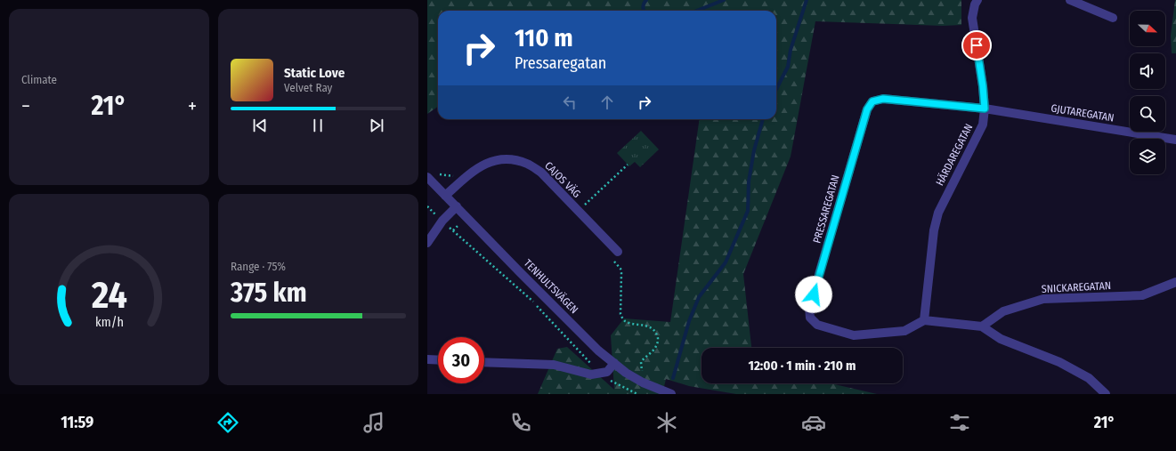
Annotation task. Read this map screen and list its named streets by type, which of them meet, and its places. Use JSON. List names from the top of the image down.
{
  "streets": {
    "street": [
      "GJUTAREGATAN",
      "HÄRDAREGATAN",
      "CAJOS VÄG",
      "PRESSAREGATAN",
      "TENHULTSVÄGEN",
      "SNICKAREGATAN"
    ]
  },
  "crossings": [
    ["GJUTAREGATAN", "HÄRDAREGATAN"],
    ["GJUTAREGATAN", "PRESSAREGATAN"],
    ["HÄRDAREGATAN", "PRESSAREGATAN"],
    ["CAJOS VÄG", "TENHULTSVÄGEN"]
  ],
  "north": "right",
  "page": {
    "tile": [
      "Climate",
      ["Range · 75%", "375 km"]
    ],
    "turn": ["110 m", "Pressaregatan"],
    "song": ["Static Love", "Velvet Ray"],
    "heat": ["−", "21°", "+"],
    "limit": "30",
    "trip": "12:00 · 1 min · 210 m",
    "tabs": ["11:59", "21°"],
    "gauge": ["24", "km/h"]
  }
}
